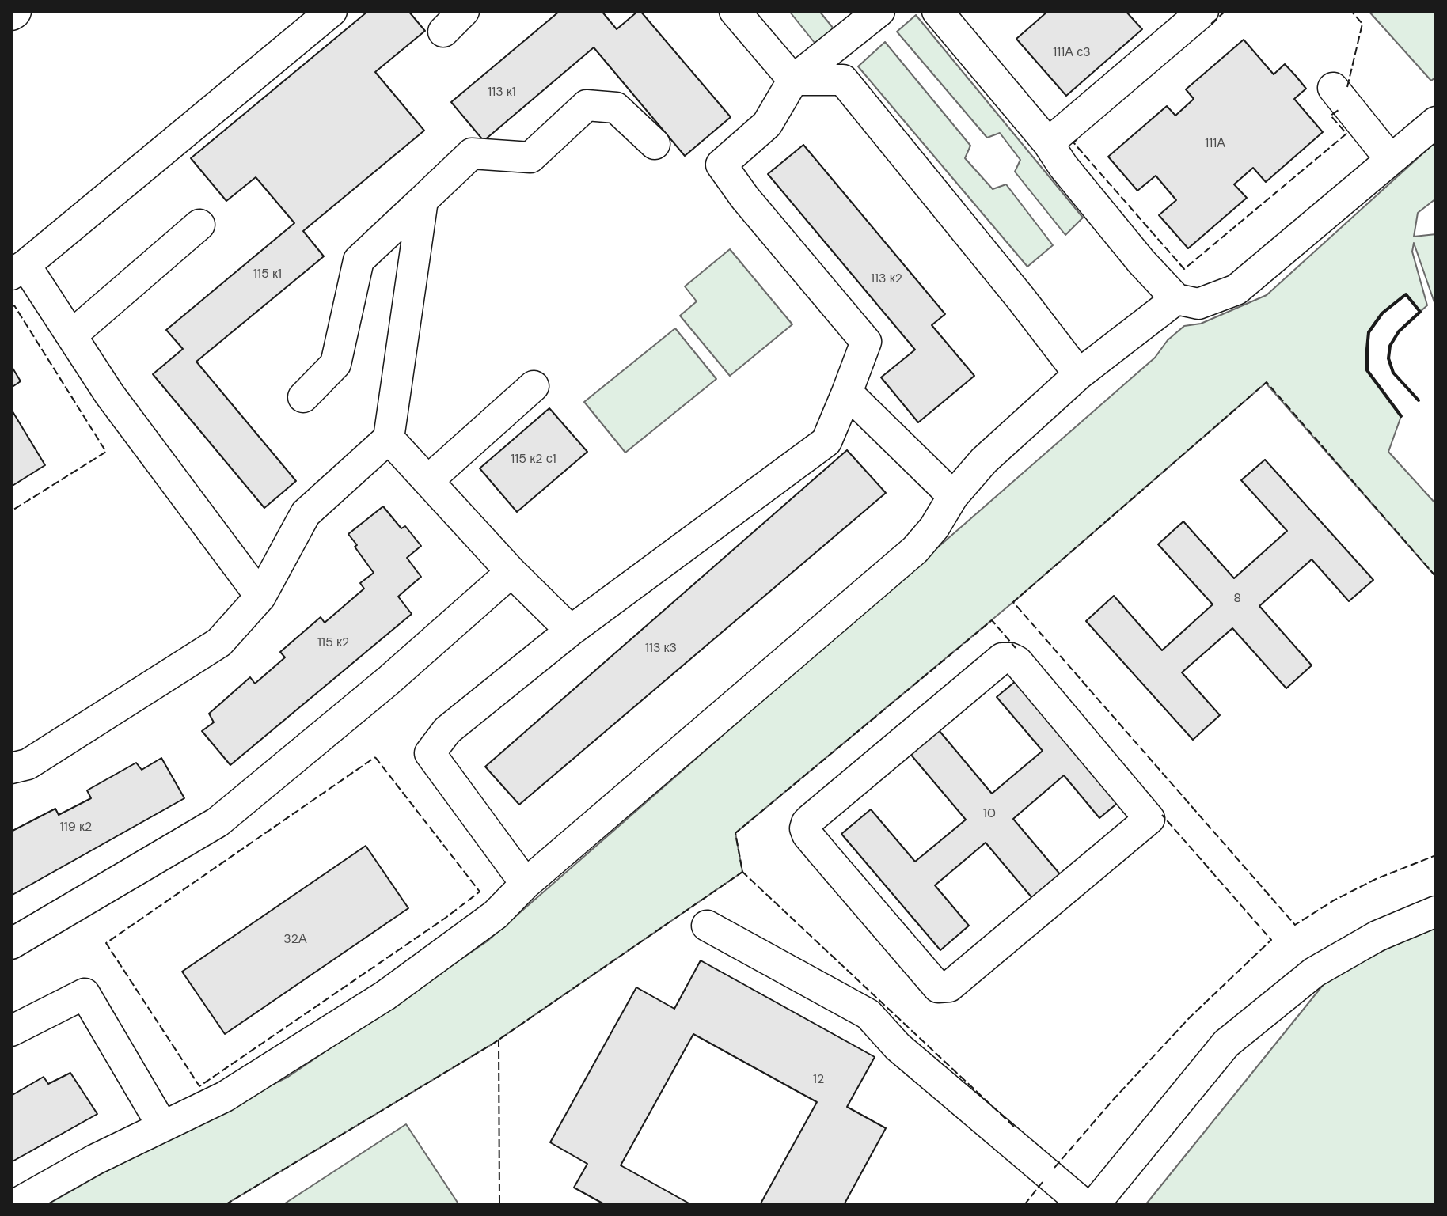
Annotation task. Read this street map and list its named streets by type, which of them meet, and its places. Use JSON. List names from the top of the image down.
{
  "house_numbers": [
    "111А с3",
    "113 к1",
    "111А",
    "115 к1",
    "113 к2",
    "115 к2 с1",
    "8",
    "115 к2",
    "113 к3",
    "10",
    "119 к2",
    "32А",
    "12"
  ]
}
